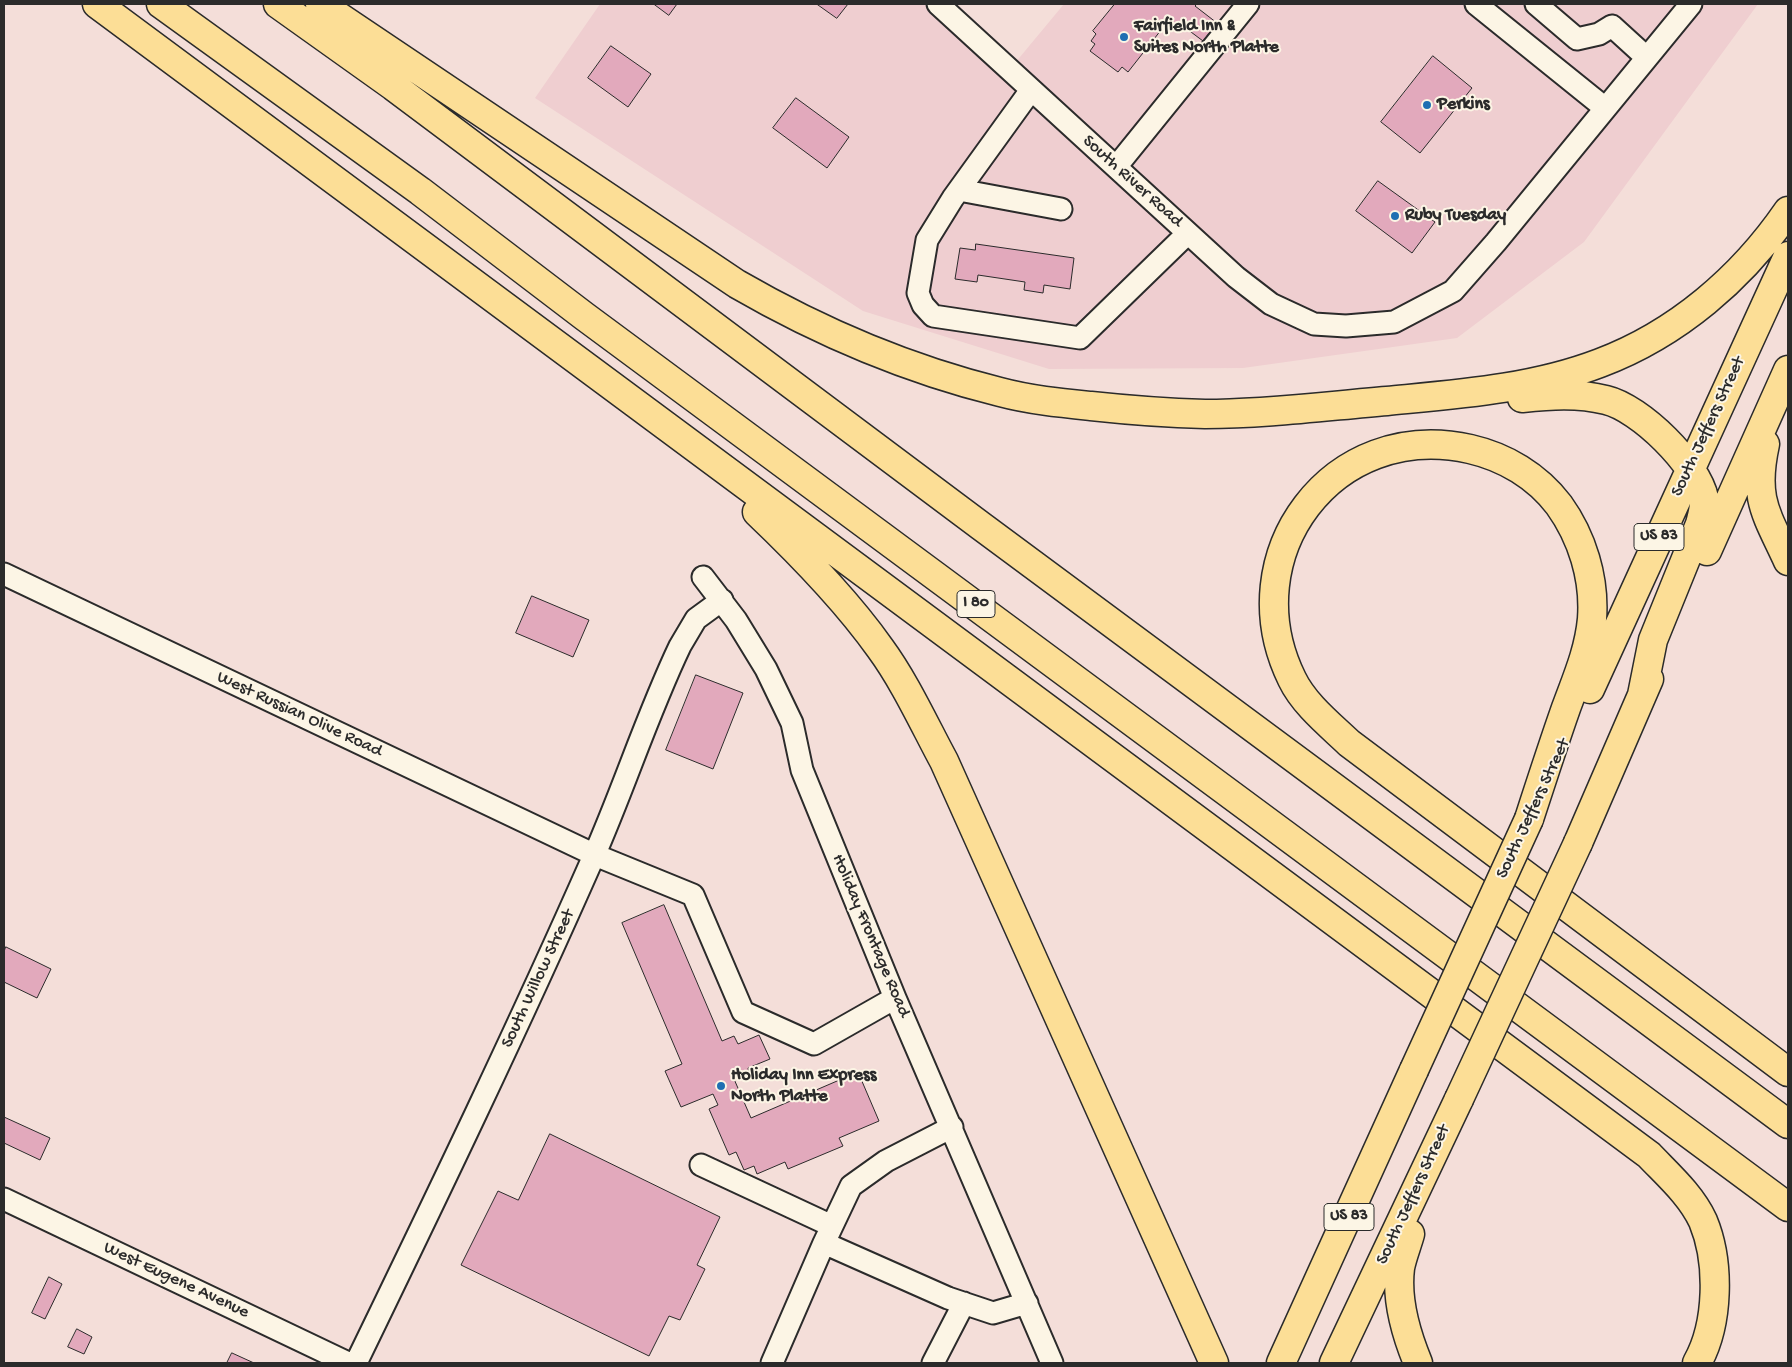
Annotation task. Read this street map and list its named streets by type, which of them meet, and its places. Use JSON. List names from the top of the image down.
{
  "streets": {
    "highway": ["South Jeffers Street", "US 83", "I 80"],
    "street": [
      "South River Road",
      "West Russian Olive Road",
      "Holiday Frontage Road",
      "South Willow Street",
      "West Eugene Avenue"
    ]
  },
  "crossings": [
    ["West Russian Olive Road", "Holiday Frontage Road"],
    ["West Russian Olive Road", "South Willow Street"],
    ["Holiday Frontage Road", "South Willow Street"]
  ],
  "places": [
    "Fairfield Inn & Suites North Platte",
    "Perkins",
    "Ruby Tuesday",
    "Holiday Inn Express North Platte"
  ]
}
